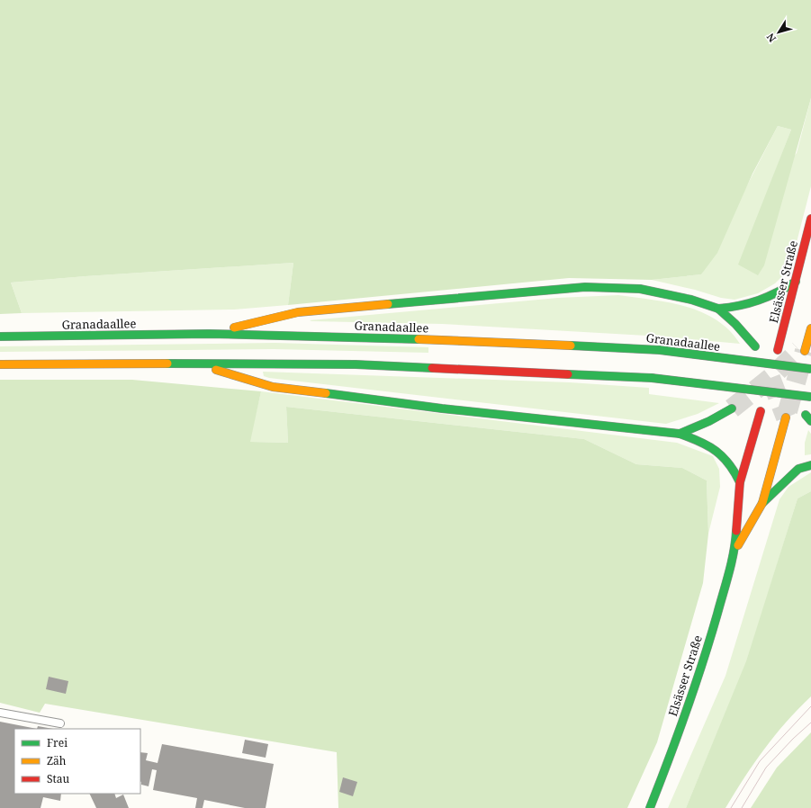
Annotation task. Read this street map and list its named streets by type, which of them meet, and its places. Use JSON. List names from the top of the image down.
{
  "streets": {
    "main road": ["Elsässer Straße", "Granadaallee"]
  },
  "legend": ["Frei", "Zäh", "Stau"],
  "north": "bottom left"
}
